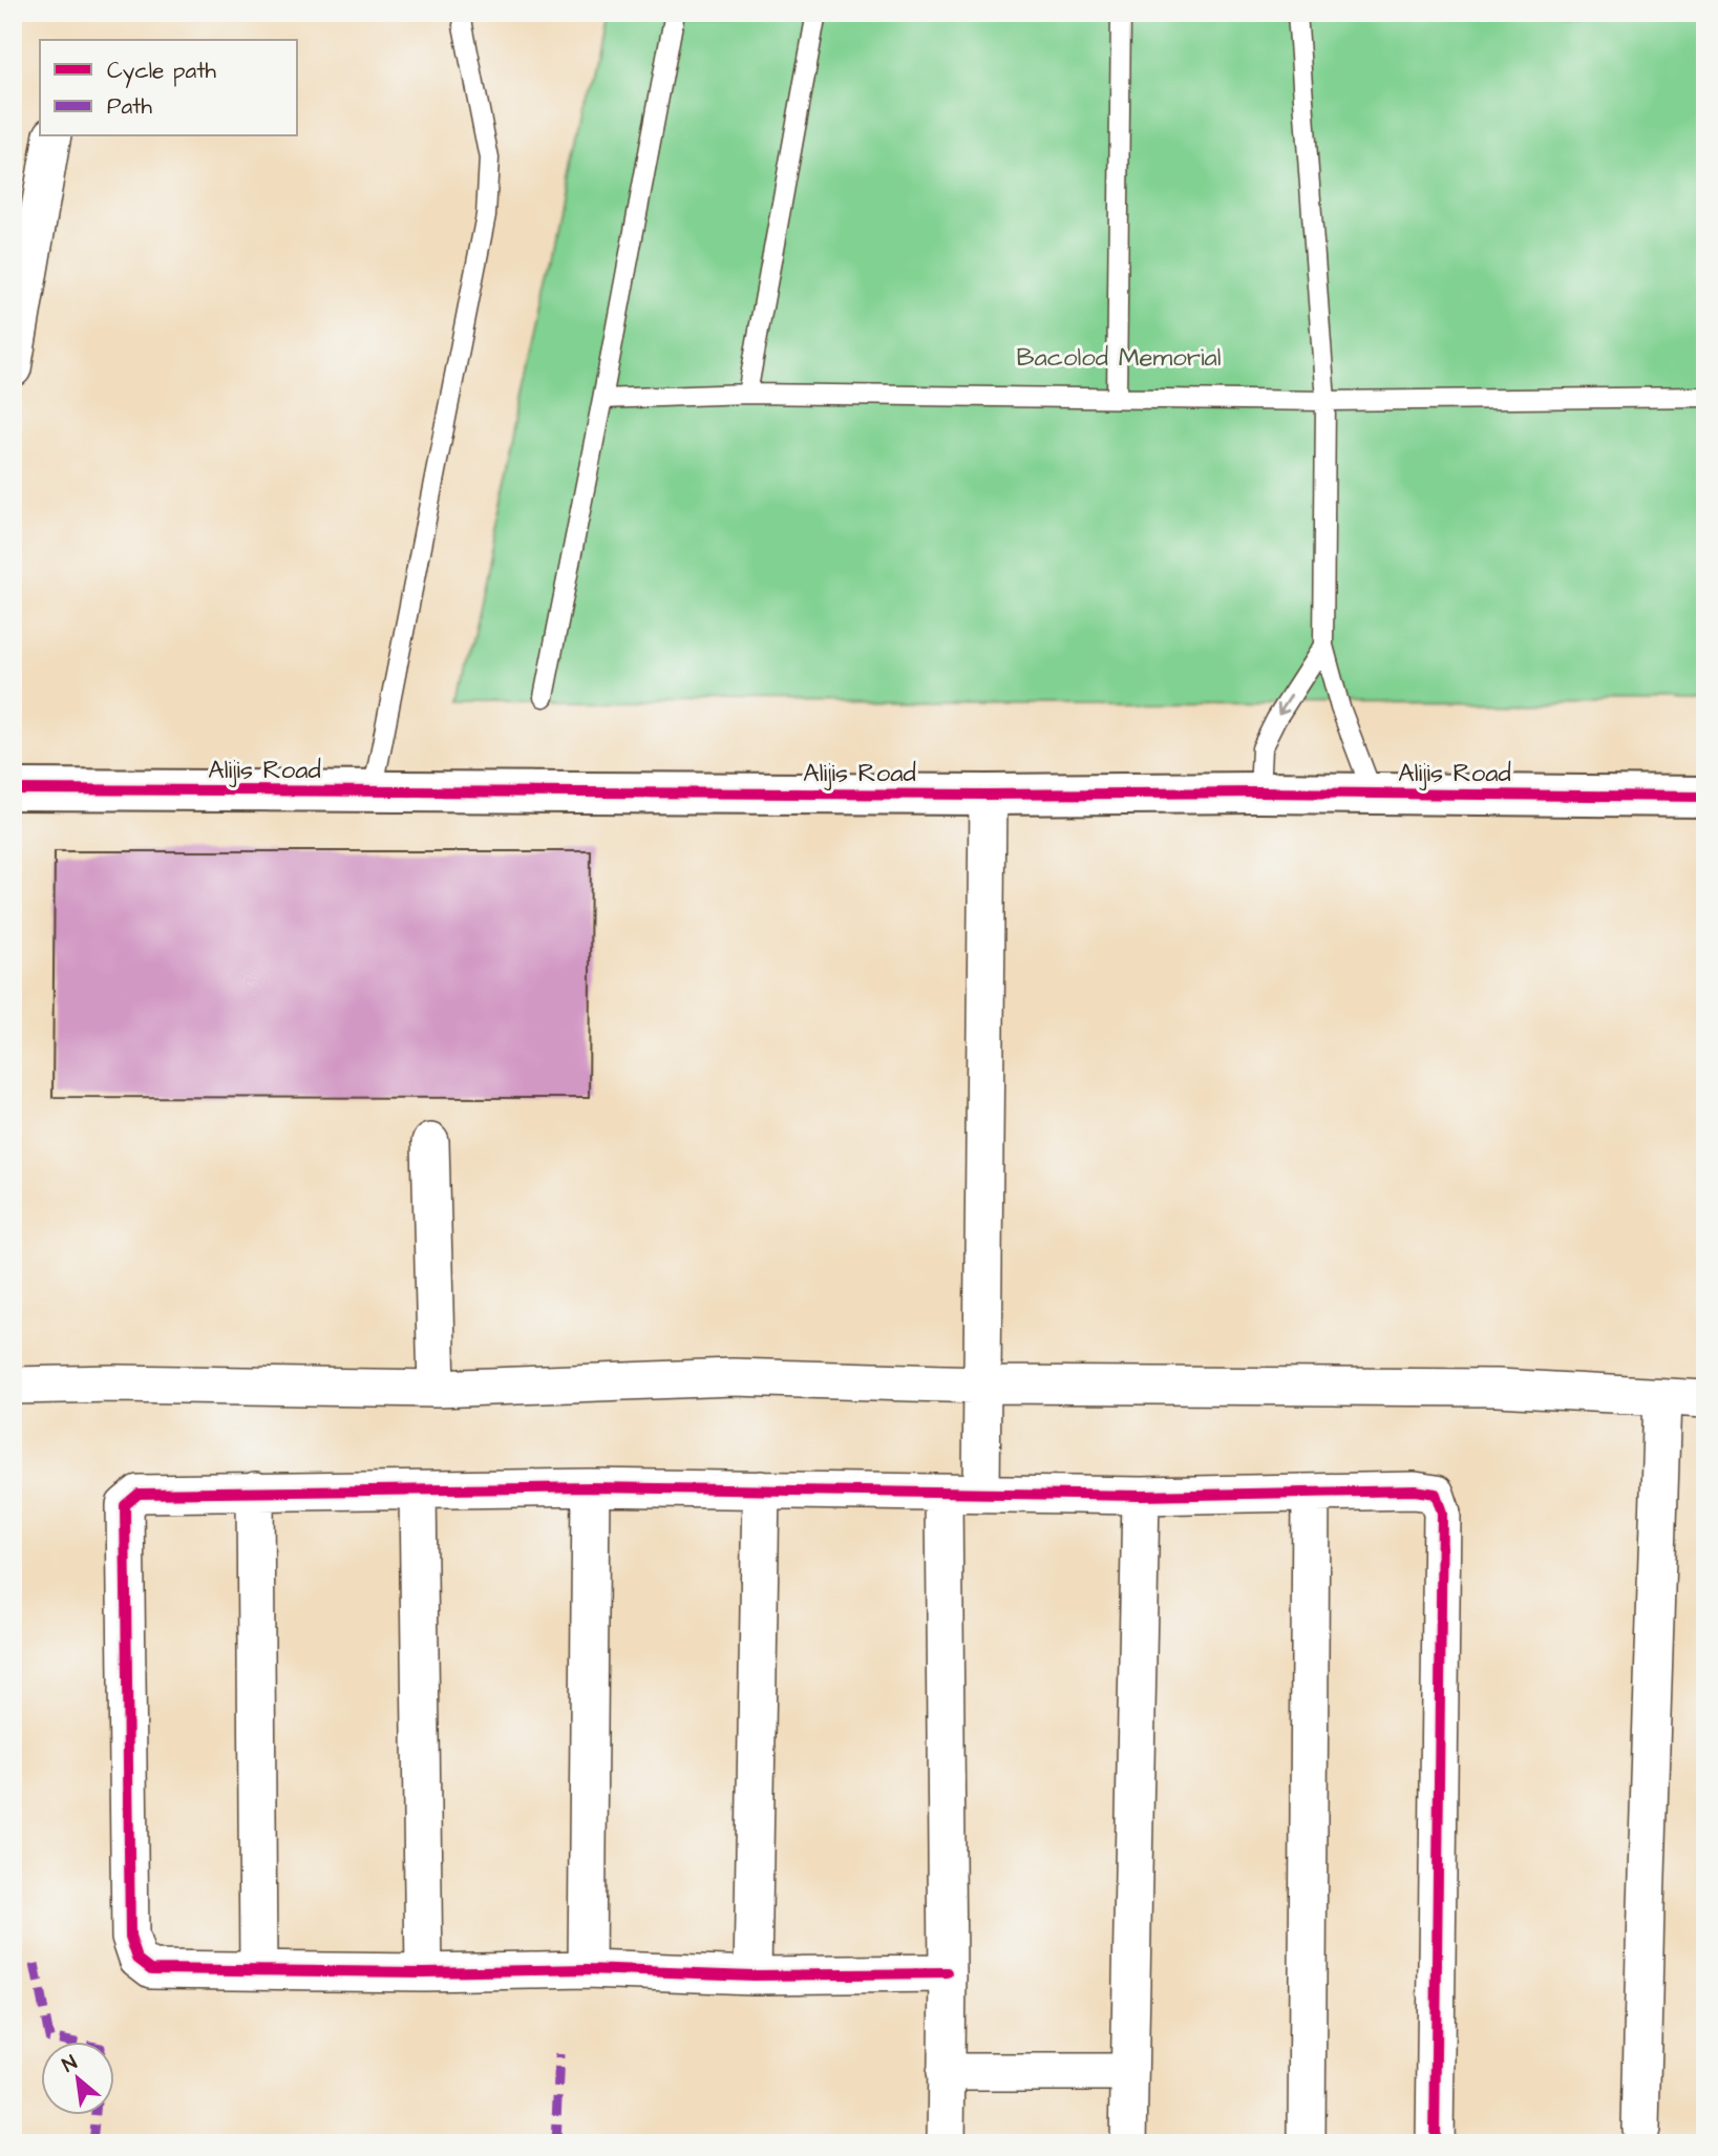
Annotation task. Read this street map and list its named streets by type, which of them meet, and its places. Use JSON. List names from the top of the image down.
{
  "streets": {
    "main road": ["Alijis Road"]
  },
  "parks": ["Bacolod Memorial"],
  "legend": ["Cycle path", "Path"],
  "north": "top left"
}
